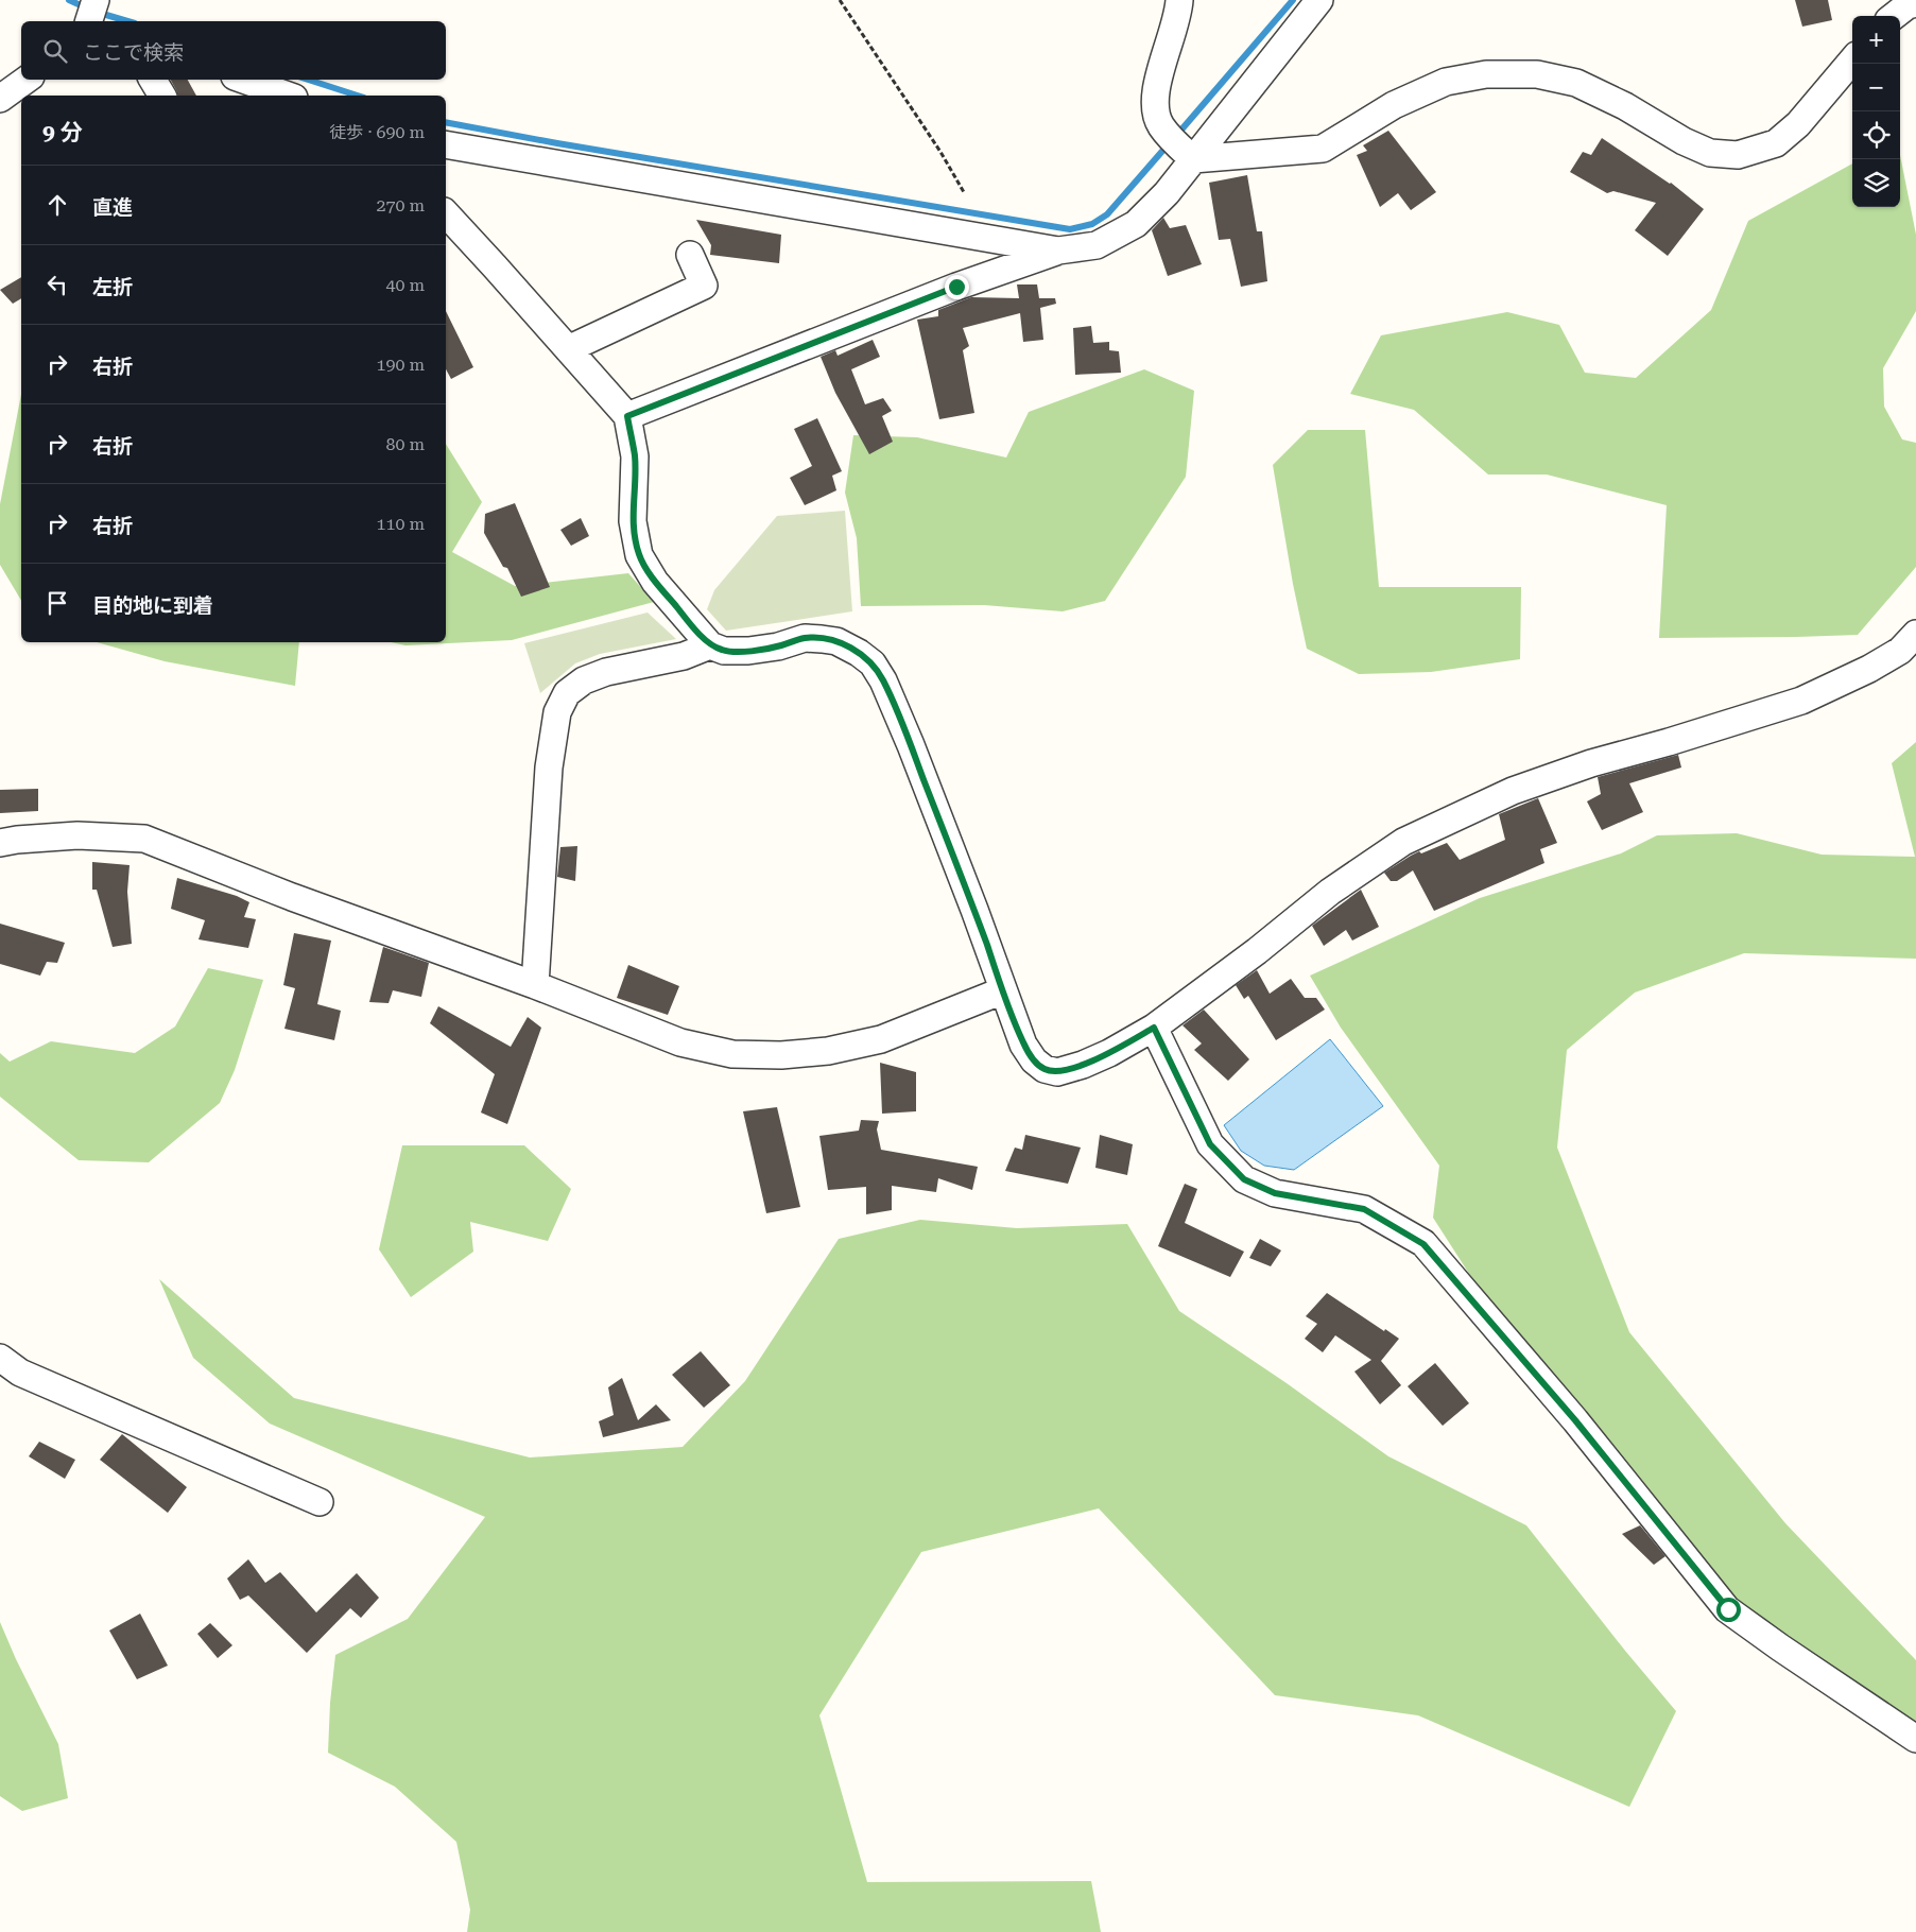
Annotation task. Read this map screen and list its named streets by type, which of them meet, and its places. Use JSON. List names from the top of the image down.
{
  "page": {
    "map_buttons": ["+", "−"],
    "search": "ここで検索",
    "heading": ["9 分", "徒歩 · 690 m"],
    "list": [
      ["直進", "270 m"],
      ["左折", "40 m"],
      ["右折", "190 m"],
      ["右折", "80 m"],
      ["右折", "110 m"],
      "目的地に到着"
    ]
  }
}
